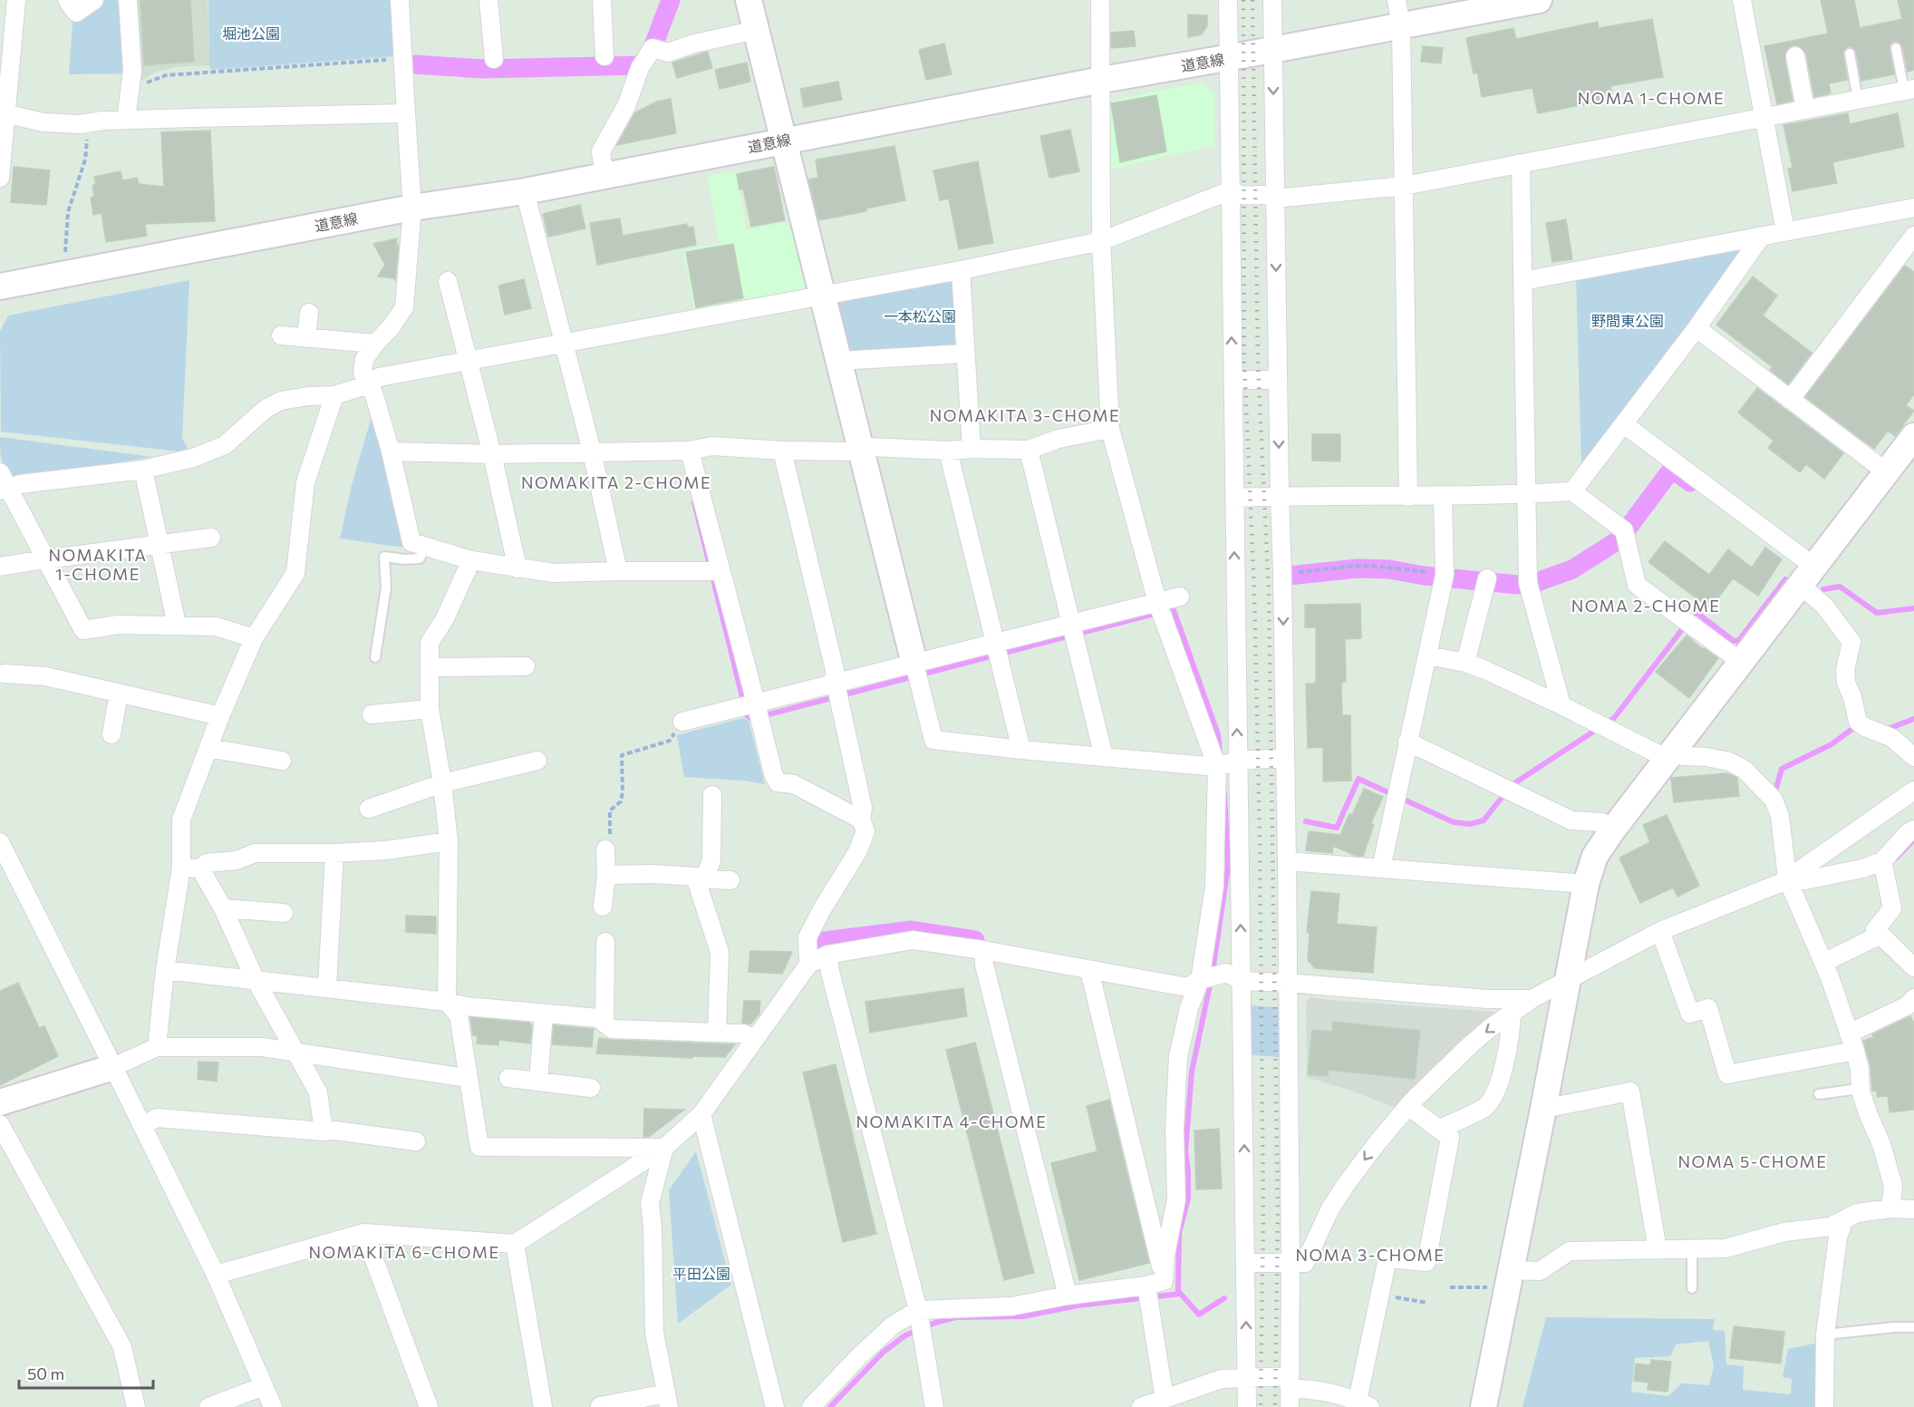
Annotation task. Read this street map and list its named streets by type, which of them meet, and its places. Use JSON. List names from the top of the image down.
{
  "streets": {
    "street": ["道意線"]
  },
  "districts": [
    "NOMA 1-CHOME",
    "NOMAKITA 3-CHOME",
    "NOMAKITA 2-CHOME",
    "NOMAKITA 1-CHOME",
    "NOMA 2-CHOME",
    "NOMAKITA 4-CHOME",
    "NOMA 5-CHOME",
    "NOMAKITA 6-CHOME",
    "NOMA 3-CHOME"
  ],
  "parks": [
    "堀池公園",
    "一本松公園",
    "野間東公園",
    "平田公園"
  ],
  "scale_bar": "50 m"
}
